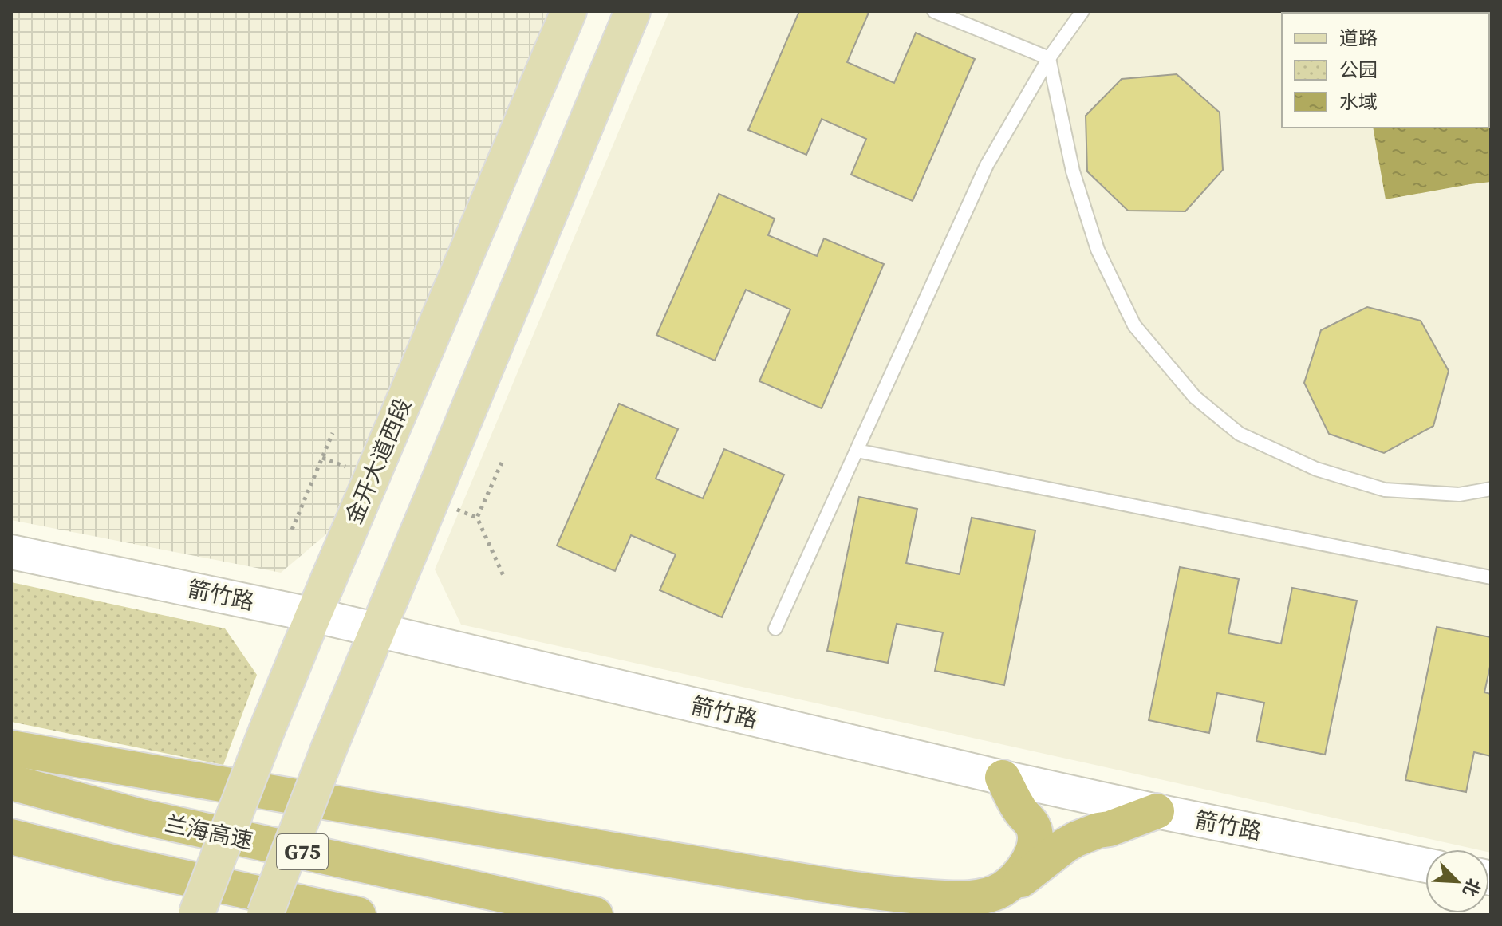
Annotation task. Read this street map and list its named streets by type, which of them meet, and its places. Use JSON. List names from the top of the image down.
{
  "streets": {
    "highway": ["兰海高速", "G75"],
    "main road": ["金开大道西段"],
    "street": ["箭竹路"]
  },
  "crossings": [
    ["金开大道西段", "箭竹路"]
  ],
  "legend": ["道路", "公园", "水域"],
  "north": "bottom right"
}
